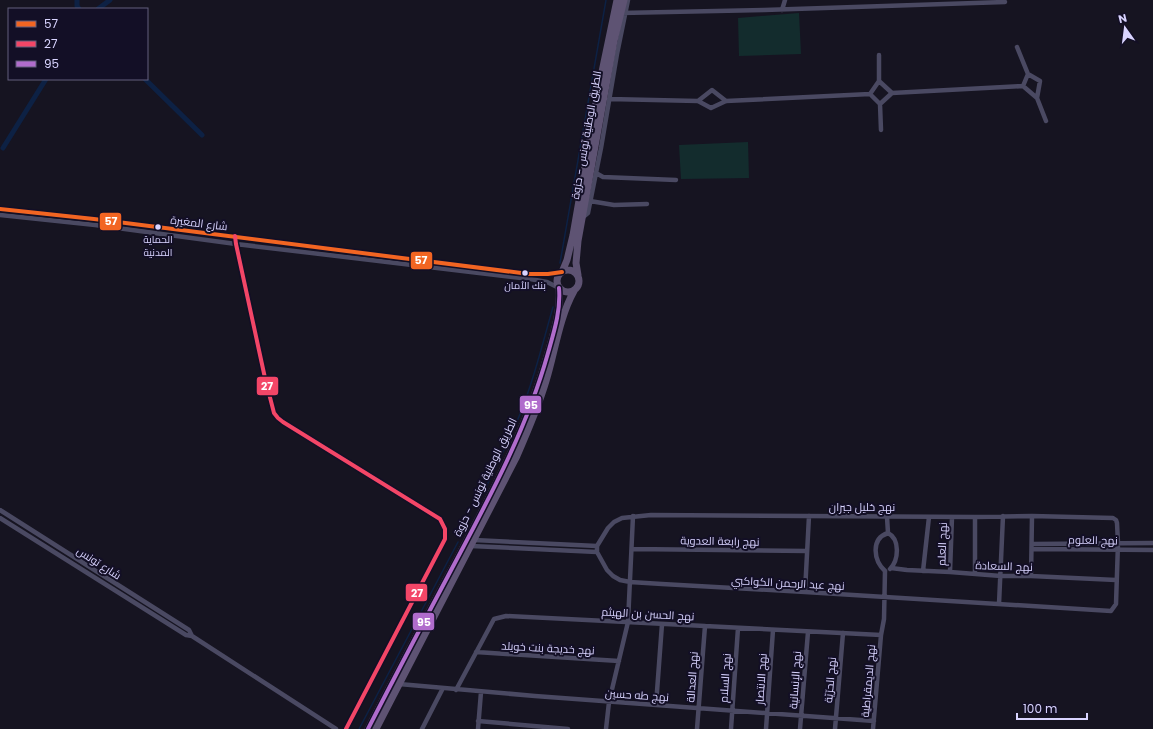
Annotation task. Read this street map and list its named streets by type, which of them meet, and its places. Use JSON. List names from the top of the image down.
{
  "streets": {
    "main road": ["الطريق الوطنية تونس - حزوة"],
    "street": [
      "شارع المغيرة",
      "نهج خليل جبران",
      "نهج العلوم",
      "نهج رابعة العدوية",
      "نهج العلم",
      "شارع تونس",
      "نهج السعادة",
      "نهج عبد الرحمن الكواكبي",
      "نهج الحسن بن الهيثم",
      "نهج خديجة بنت خويلد",
      "نهج العدالة",
      "نهج السلام",
      "نهج الانتصار",
      "نهج الإنسانية",
      "نهج الحرّيّة",
      "نهج الديمقراطية",
      "نهج طه حسين"
    ]
  },
  "crossings": [
    ["الطريق الوطنية تونس - حزوة", "شارع المغيرة"],
    ["الطريق الوطنية تونس - حزوة", "نهج طه حسين"],
    ["نهج خليل جبران", "نهج العلوم"],
    ["نهج خليل جبران", "نهج العلم"],
    ["نهج خليل جبران", "نهج عبد الرحمن الكواكبي"],
    ["نهج العلم", "نهج السعادة"],
    ["نهج السعادة", "نهج عبد الرحمن الكواكبي"],
    ["نهج السعادة", "نهج الديمقراطية"],
    ["نهج عبد الرحمن الكواكبي", "نهج الديمقراطية"],
    ["نهج الحسن بن الهيثم", "نهج خديجة بنت خويلد"],
    ["نهج الحسن بن الهيثم", "نهج العدالة"],
    ["نهج الحسن بن الهيثم", "نهج السلام"],
    ["نهج الحسن بن الهيثم", "نهج الانتصار"],
    ["نهج الحسن بن الهيثم", "نهج الإنسانية"],
    ["نهج الحسن بن الهيثم", "نهج الحرّيّة"],
    ["نهج الحسن بن الهيثم", "نهج الديمقراطية"],
    ["نهج الحسن بن الهيثم", "نهج طه حسين"],
    ["نهج العدالة", "نهج طه حسين"],
    ["نهج السلام", "نهج طه حسين"],
    ["نهج الانتصار", "نهج طه حسين"],
    ["نهج الإنسانية", "نهج طه حسين"],
    ["نهج الحرّيّة", "نهج طه حسين"],
    ["نهج الديمقراطية", "نهج طه حسين"]
  ],
  "places": ["الحماية المدنية", "بنك الأمان"],
  "lines": ["transit line 57", "transit line 27", "transit line 95"],
  "legend": ["57", "27", "95"],
  "scale_bar": "100 m",
  "north": "top"
}
